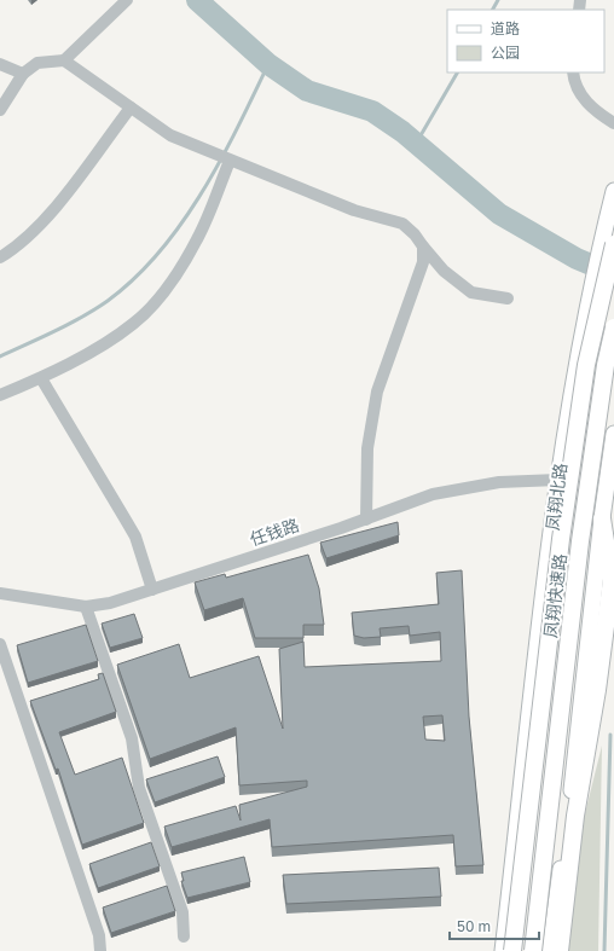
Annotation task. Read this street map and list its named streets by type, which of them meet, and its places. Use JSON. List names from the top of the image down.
{
  "streets": {
    "highway": ["凤翔快速路"],
    "main road": ["凤翔北路"],
    "street": ["任钱路"]
  },
  "crossings": [
    ["凤翔北路", "任钱路"],
    ["凤翔北路", "凤翔快速路"]
  ],
  "legend": ["道路", "公园"],
  "scale_bar": "50 m"
}
